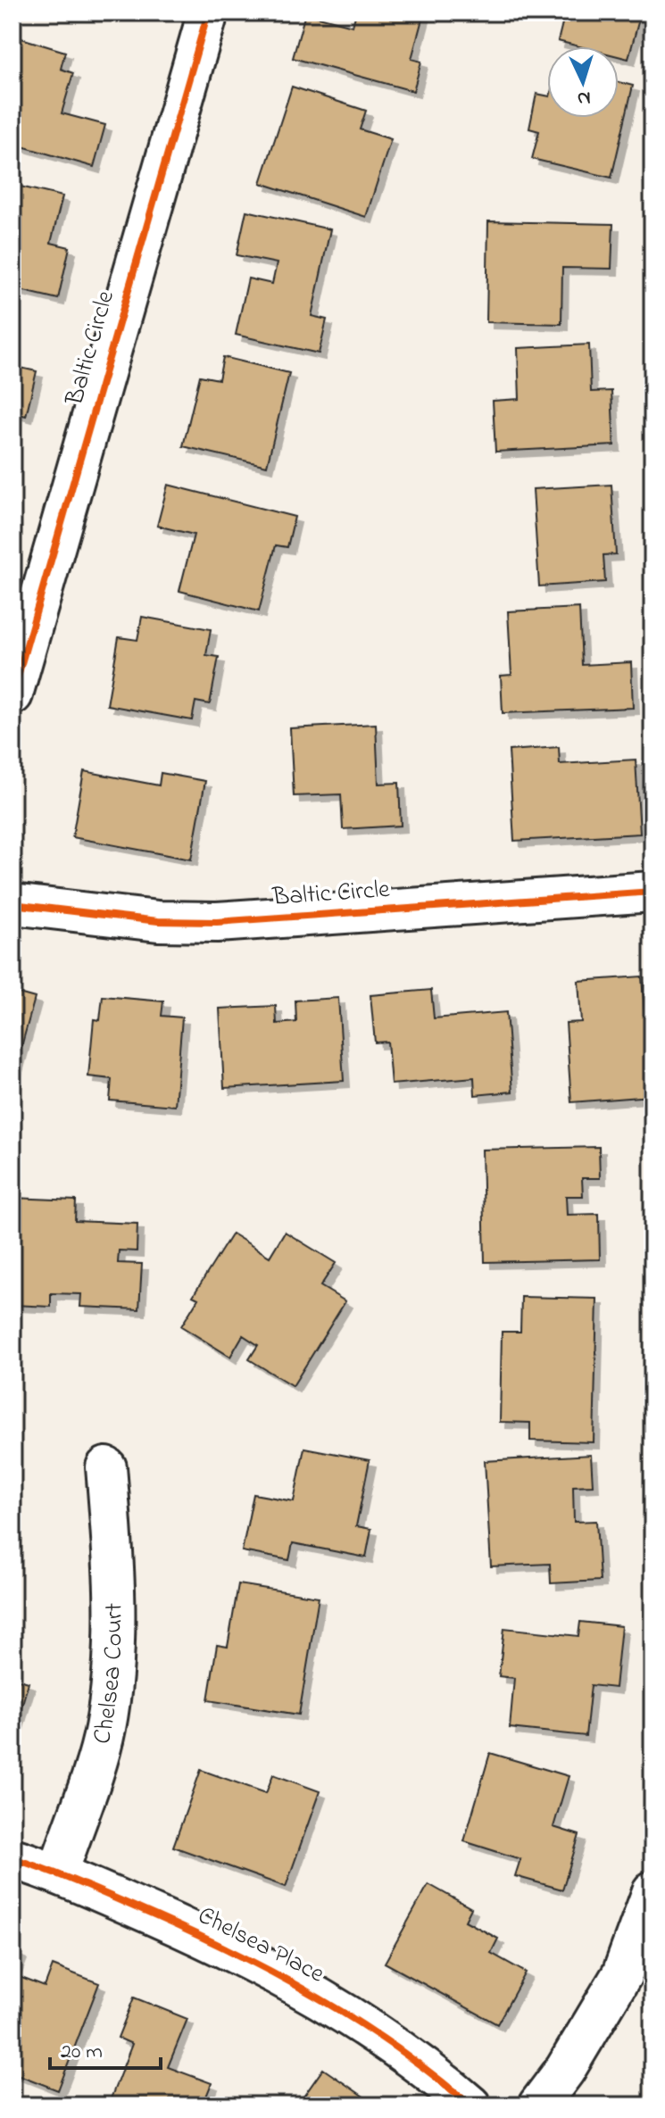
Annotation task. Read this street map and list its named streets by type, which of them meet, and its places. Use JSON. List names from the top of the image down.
{
  "streets": {
    "street": ["Baltic Circle", "Chelsea Court", "Chelsea Place"]
  },
  "crossings": [
    ["Chelsea Court", "Chelsea Place"]
  ],
  "scale_bar": "20 m",
  "north": "bottom"
}
